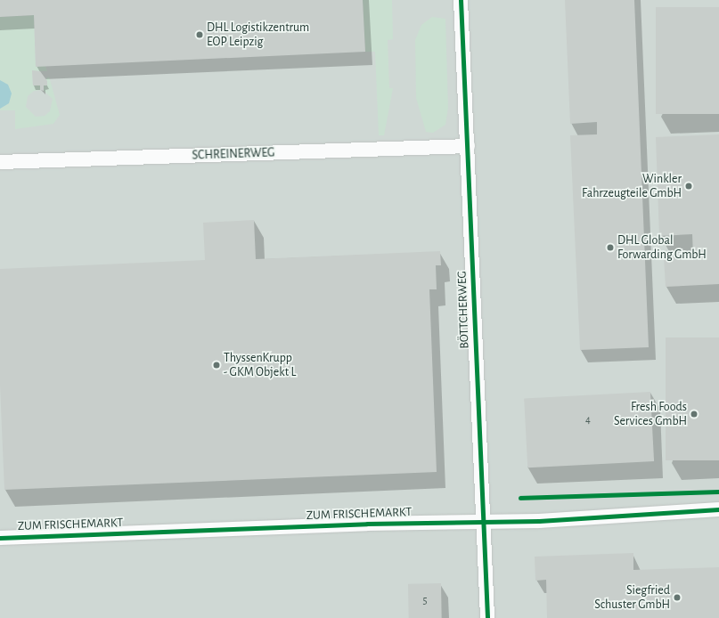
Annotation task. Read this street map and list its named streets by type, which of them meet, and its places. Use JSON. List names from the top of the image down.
{
  "streets": {
    "street": ["SCHREINERWEG", "BÖTTCHERWEG", "ZUM FRISCHEMARKT"]
  },
  "crossings": [
    ["SCHREINERWEG", "BÖTTCHERWEG"],
    ["BÖTTCHERWEG", "ZUM FRISCHEMARKT"]
  ],
  "places": [
    "DHL Logistikzentrum EOP Leipzig",
    "Winkler Fahrzeugteile GmbH",
    "DHL Global Forwarding GmbH",
    "ThyssenKrupp - GKM Objekt L",
    "Fresh Foods Services GmbH",
    "Siegfried Schuster GmbH"
  ],
  "house_numbers": ["4", "5"]
}
